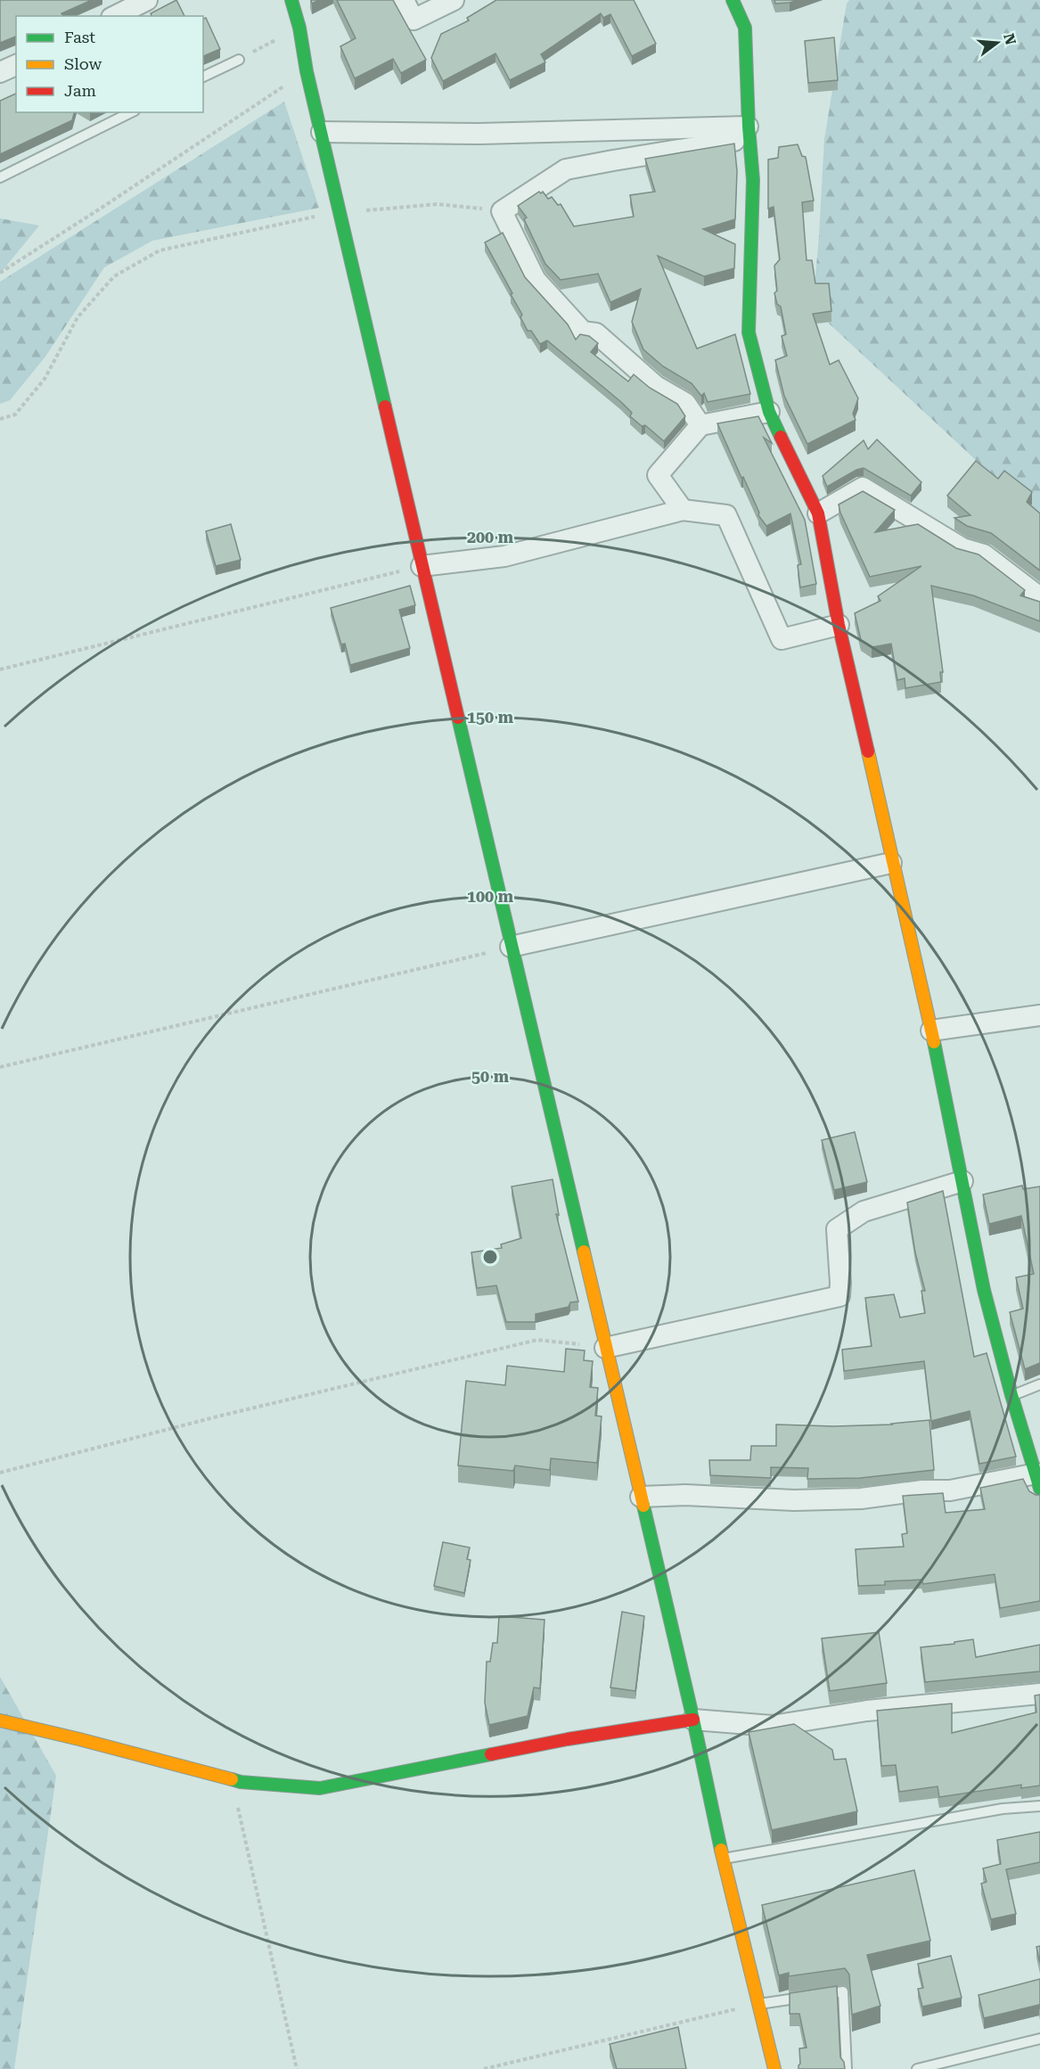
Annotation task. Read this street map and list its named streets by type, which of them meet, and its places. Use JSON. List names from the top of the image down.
{
  "legend": ["Fast", "Slow", "Jam"],
  "north": "right",
  "rings": [
    "200 m",
    "150 m",
    "100 m",
    "50 m"
  ]
}
